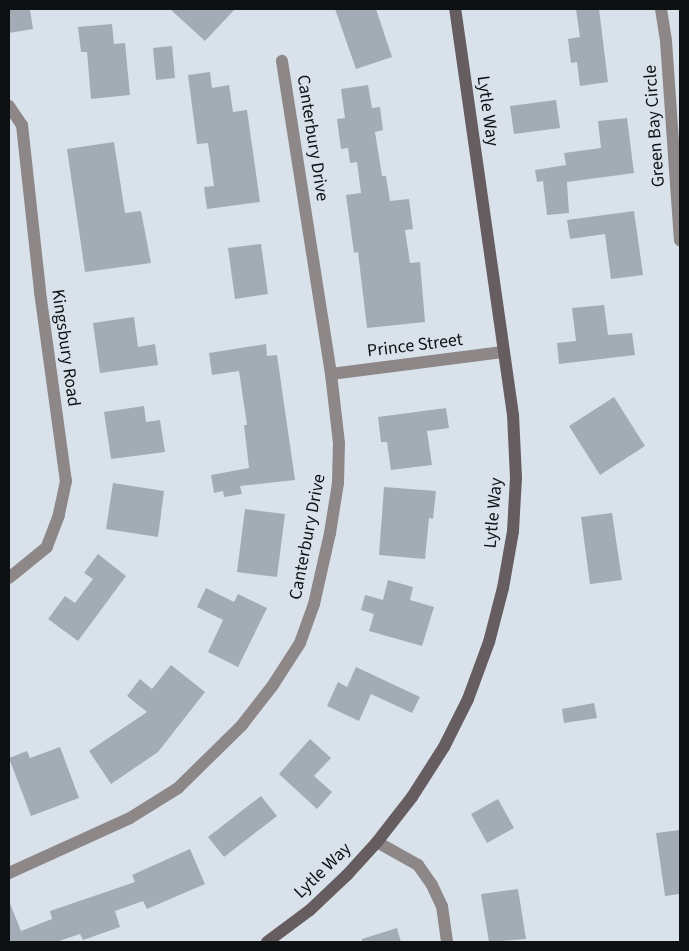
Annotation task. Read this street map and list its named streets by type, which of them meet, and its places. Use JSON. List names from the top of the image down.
{
  "streets": {
    "street": [
      "Lytle Way",
      "Green Bay Circle",
      "Canterbury Drive",
      "Prince Street",
      "Kingsbury Road"
    ]
  },
  "crossings": [
    ["Lytle Way", "Prince Street"],
    ["Canterbury Drive", "Prince Street"]
  ]
}
